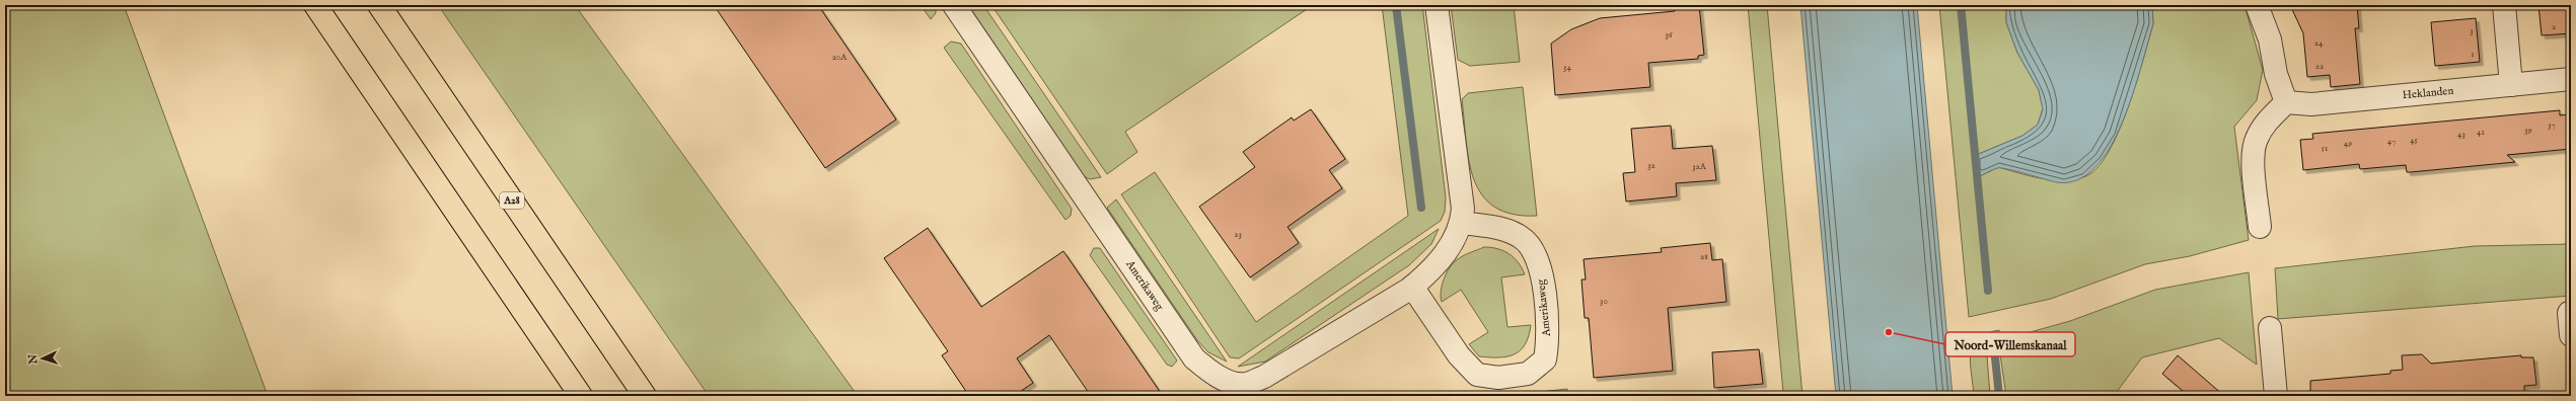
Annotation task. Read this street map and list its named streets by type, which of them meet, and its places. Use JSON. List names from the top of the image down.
{
  "streets": {
    "highway": ["A28"],
    "street": ["Heklanden", "Amerikaweg"]
  },
  "places": ["Noord-Willemskanaal"],
  "house_numbers": [
    "2",
    "3",
    "36",
    "24",
    "1",
    "20A",
    "22",
    "34",
    "37",
    "39",
    "41",
    "43",
    "45",
    "47",
    "49",
    "51",
    "32",
    "32A",
    "23",
    "28",
    "30"
  ],
  "north": "left"
}
